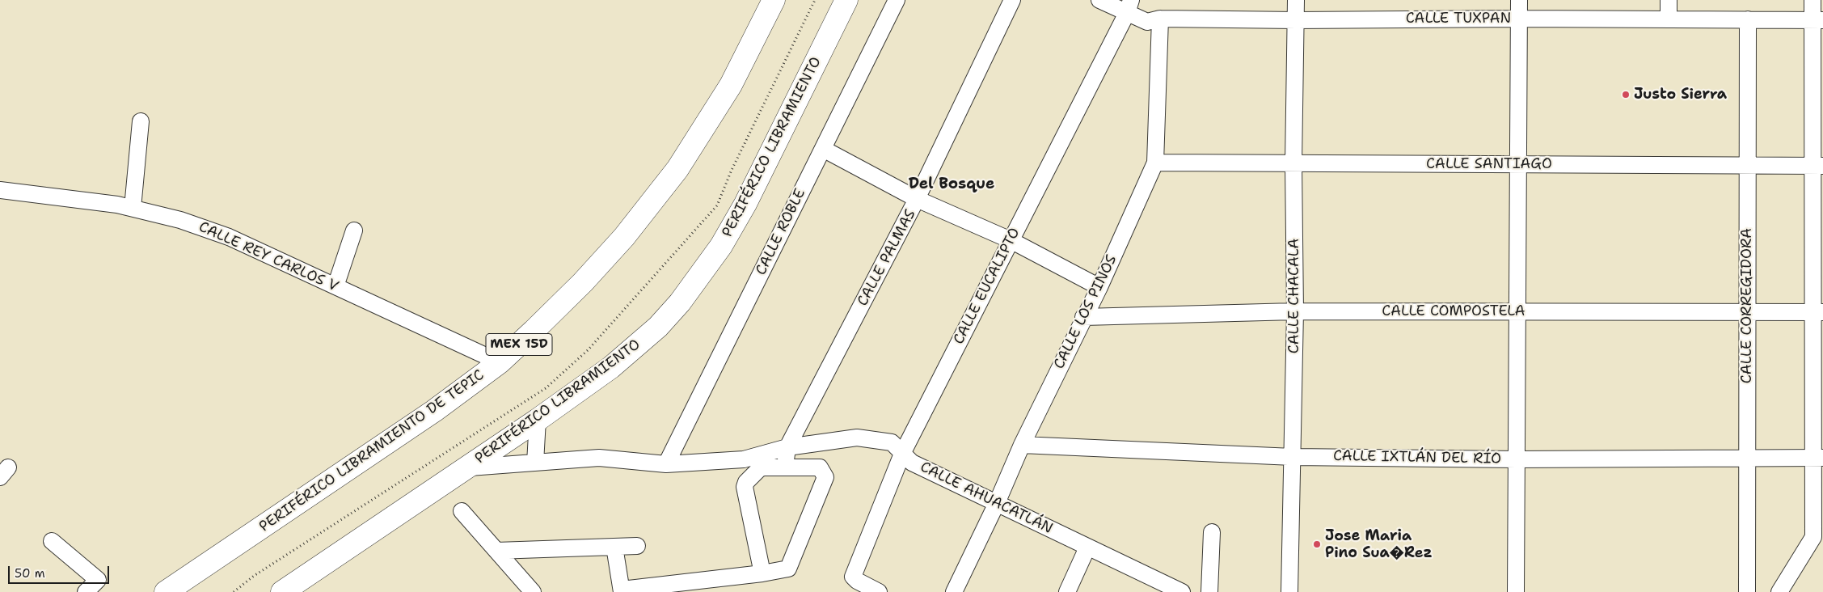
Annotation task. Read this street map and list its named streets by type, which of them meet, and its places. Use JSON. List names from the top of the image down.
{
  "streets": {
    "highway": ["PERIFÉRICO LIBRAMIENTO", "MEX 15D", "PERIFÉRICO LIBRAMIENTO DE TEPIC"],
    "street": [
      "CALLE TUXPAN",
      "CALLE SANTIAGO",
      "CALLE ROBLE",
      "CALLE REY CARLOS V",
      "CALLE PALMAS",
      "CALLE EUCALIPTO",
      "CALLE CHACALA",
      "CALLE CORREGIDORA",
      "CALLE COMPOSTELA",
      "CALLE LOS PINOS",
      "CALLE IXTLÁN DEL RÍO",
      "CALLE AHUACATLÁN"
    ]
  },
  "crossings": [
    ["CALLE TUXPAN", "CALLE EUCALIPTO"],
    ["CALLE TUXPAN", "CALLE CHACALA"],
    ["CALLE TUXPAN", "CALLE CORREGIDORA"],
    ["CALLE TUXPAN", "CALLE LOS PINOS"],
    ["PERIFÉRICO LIBRAMIENTO", "CALLE AHUACATLÁN"],
    ["CALLE SANTIAGO", "CALLE CHACALA"],
    ["CALLE SANTIAGO", "CALLE CORREGIDORA"],
    ["CALLE SANTIAGO", "CALLE LOS PINOS"],
    ["CALLE ROBLE", "CALLE AHUACATLÁN"],
    ["CALLE REY CARLOS V", "PERIFÉRICO LIBRAMIENTO DE TEPIC"],
    ["CALLE PALMAS", "CALLE AHUACATLÁN"],
    ["CALLE EUCALIPTO", "CALLE AHUACATLÁN"],
    ["CALLE CHACALA", "CALLE COMPOSTELA"],
    ["CALLE CHACALA", "CALLE IXTLÁN DEL RÍO"],
    ["CALLE CORREGIDORA", "CALLE COMPOSTELA"],
    ["CALLE CORREGIDORA", "CALLE IXTLÁN DEL RÍO"],
    ["CALLE COMPOSTELA", "CALLE LOS PINOS"],
    ["CALLE LOS PINOS", "CALLE IXTLÁN DEL RÍO"],
    ["CALLE LOS PINOS", "CALLE AHUACATLÁN"]
  ],
  "districts": ["Del Bosque"],
  "places": ["Justo Sierra", "Jose Maria Pino Sua�Rez"],
  "scale_bar": "50 m"
}
